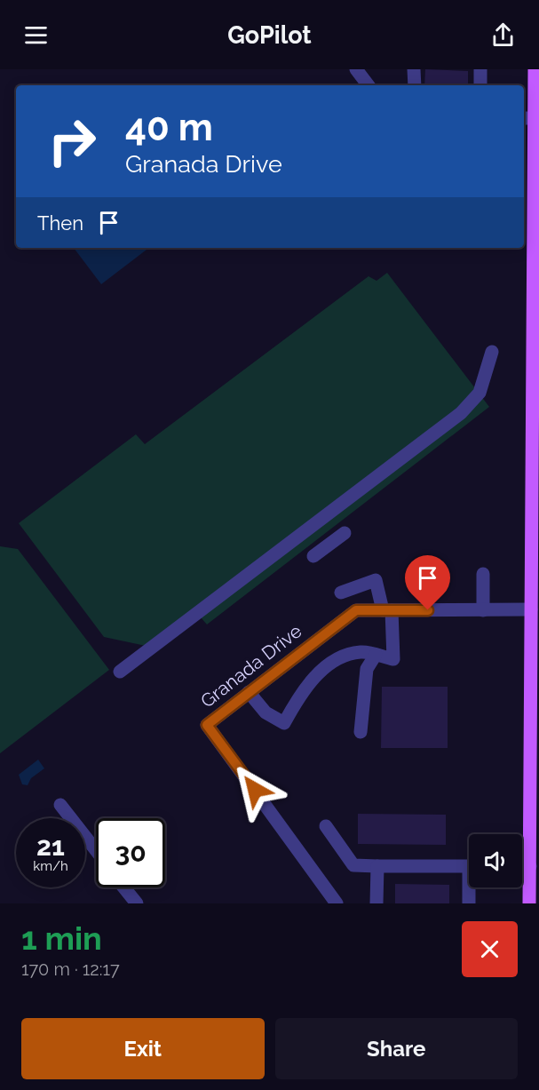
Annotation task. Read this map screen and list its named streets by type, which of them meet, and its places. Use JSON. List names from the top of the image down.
{
  "streets": {
    "street": ["Granada Drive"]
  },
  "page": {
    "header": "GoPilot",
    "turn": ["40 m", "Granada Drive"],
    "then": "Then",
    "speed": "21 km/h",
    "limit": "30",
    "heading": ["1 min", "170 m · 12:17"],
    "buttons": ["Exit", "Share"]
  }
}
